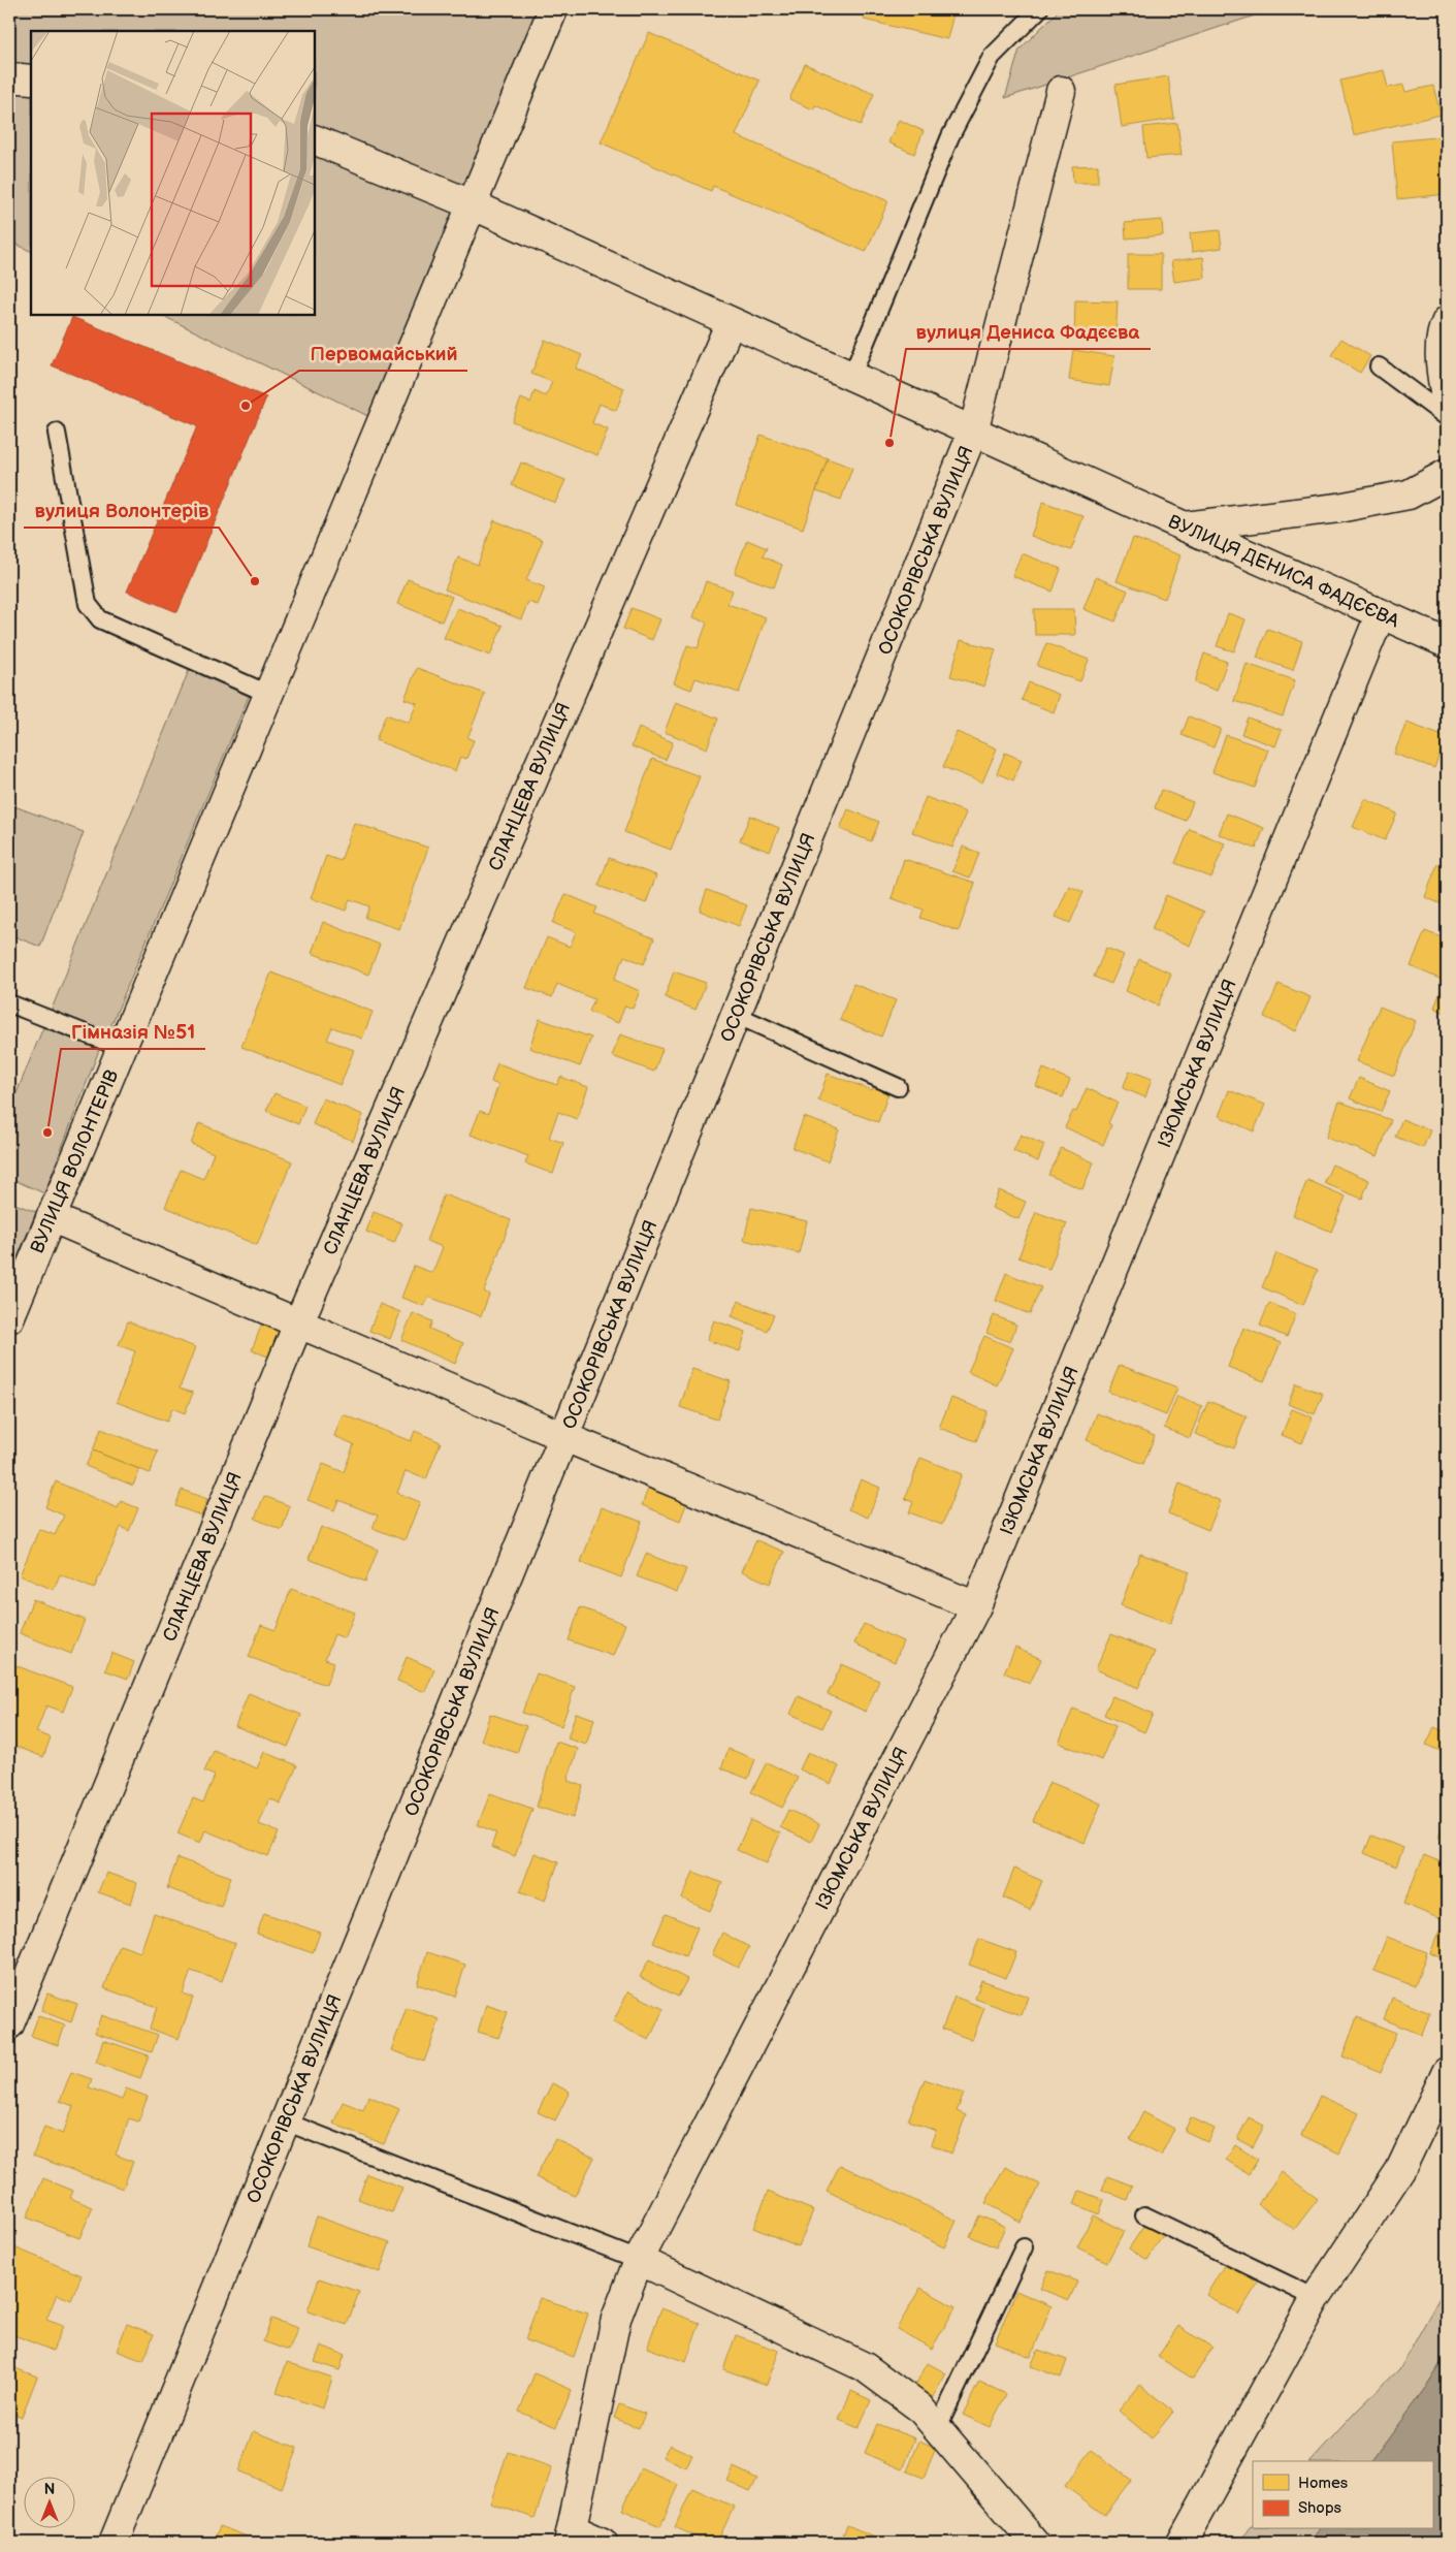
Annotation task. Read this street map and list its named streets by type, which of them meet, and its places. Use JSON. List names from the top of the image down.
{
  "streets": {
    "street": [
      "ОСОКОРІВСЬКА ВУЛИЦЯ",
      "ВУЛИЦЯ ДЕНИСА ФАДЄЄВА",
      "СЛАНЦЕВА ВУЛИЦЯ",
      "ІЗЮМСЬКА ВУЛИЦЯ",
      "ВУЛИЦЯ ВОЛОНТЕРІВ"
    ]
  },
  "crossings": [
    ["ОСОКОРІВСЬКА ВУЛИЦЯ", "ВУЛИЦЯ ДЕНИСА ФАДЄЄВА"],
    ["ВУЛИЦЯ ДЕНИСА ФАДЄЄВА", "СЛАНЦЕВА ВУЛИЦЯ"],
    ["ВУЛИЦЯ ДЕНИСА ФАДЄЄВА", "ІЗЮМСЬКА ВУЛИЦЯ"],
    ["ВУЛИЦЯ ДЕНИСА ФАДЄЄВА", "ВУЛИЦЯ ВОЛОНТЕРІВ"]
  ],
  "places": [
    "Первомайський",
    "вулиця Дениса Фадєєва",
    "вулиця Волонтерів",
    "Гімназія №51"
  ],
  "legend": ["Homes", "Shops"],
  "north": "top"
}
